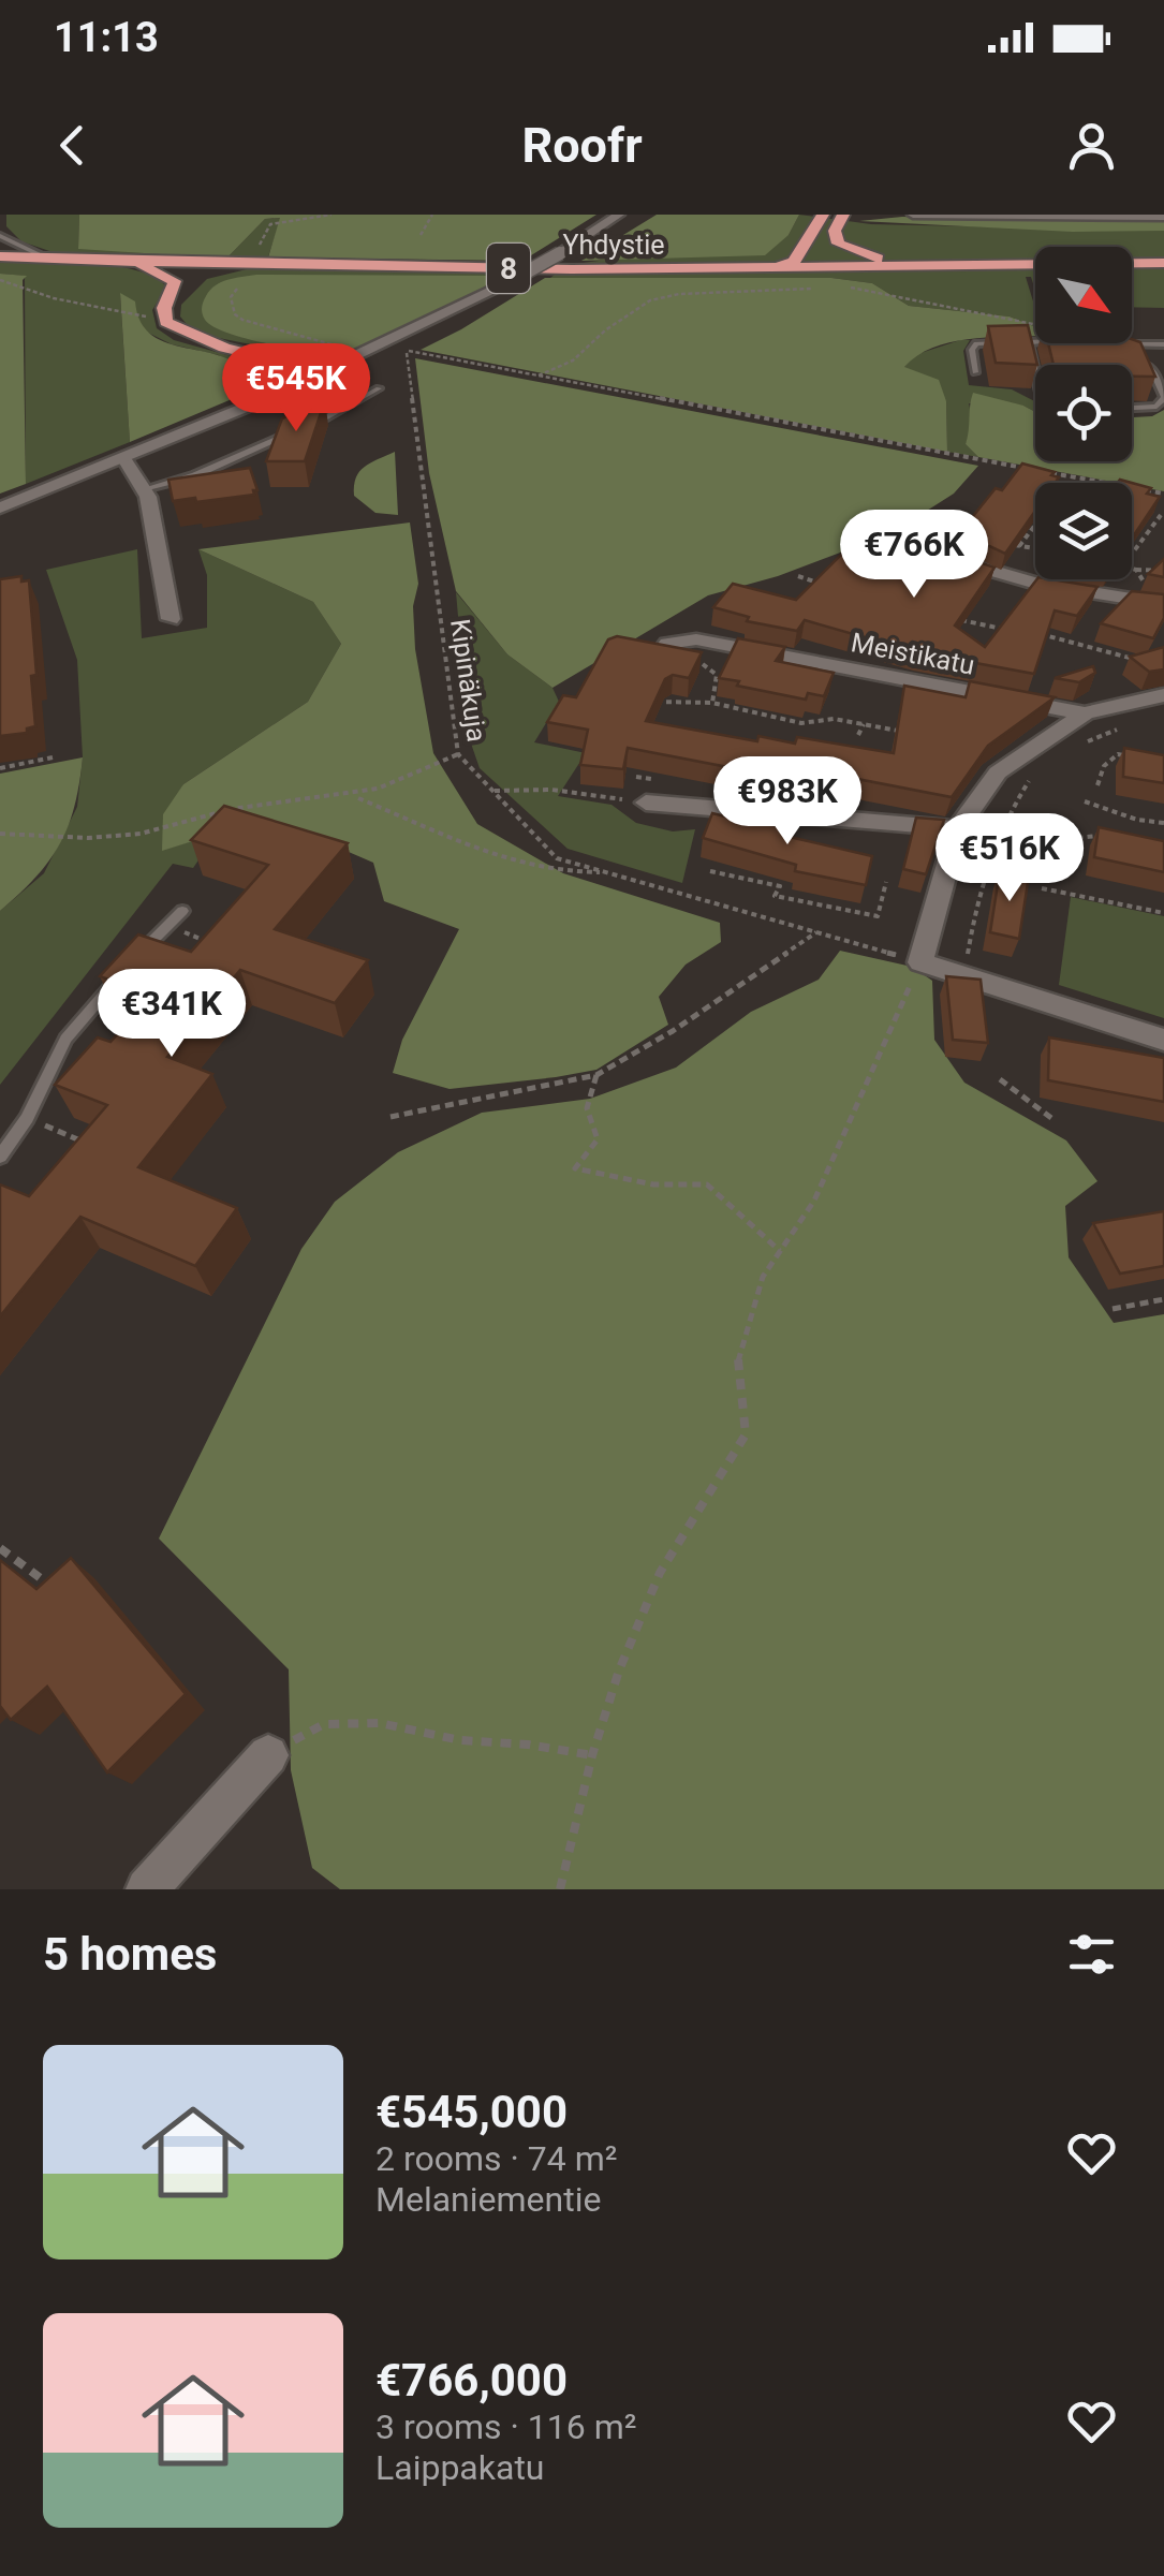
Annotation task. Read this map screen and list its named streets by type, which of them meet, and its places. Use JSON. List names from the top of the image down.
{
  "streets": {
    "highway": ["Yhdystie", "8"],
    "street": ["Meistikatu"],
    "path": ["Kipinäkuja"]
  },
  "north": "bottom right",
  "page": {
    "status": "11:13",
    "header": "Roofr",
    "price": [
      "€545K",
      "€766K",
      "€983K",
      "€516K",
      "€341K"
    ],
    "heading": "5 homes",
    "list": [
      {
        "name": "€545,000",
        "note": "2 rooms · 74 m² · Melaniementie"
      },
      {
        "name": "€766,000",
        "note": "3 rooms · 116 m² · Laippakatu"
      }
    ]
  }
}
